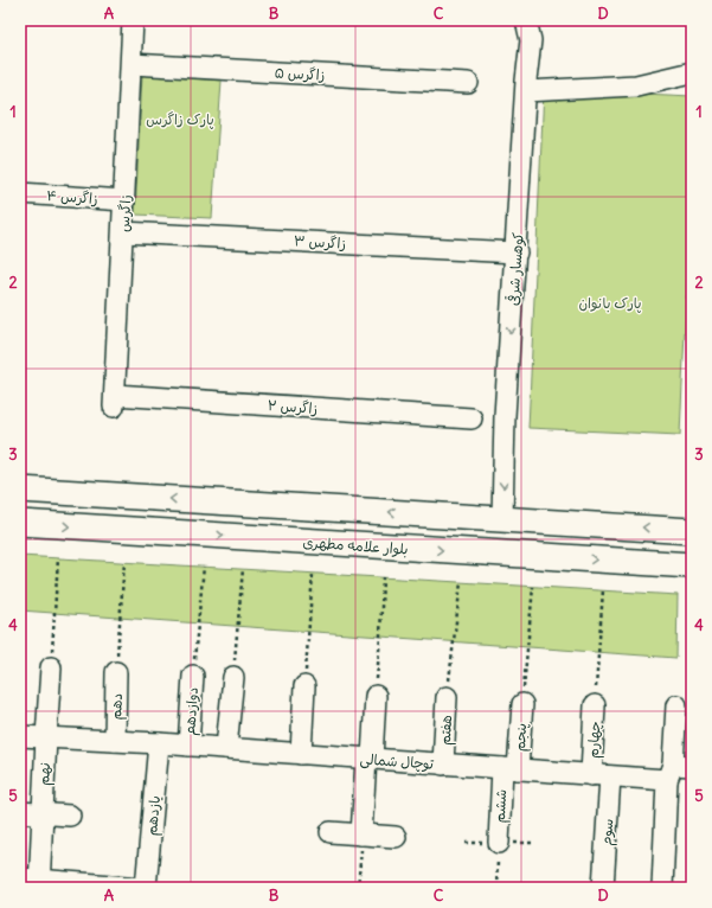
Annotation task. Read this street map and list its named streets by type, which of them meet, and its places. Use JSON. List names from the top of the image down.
{
  "streets": {
    "main road": ["بلوار علامه مطهری"],
    "street": [
      "زاگرس ۵",
      "زاگرس ۴",
      "زاگرس",
      "زاگرس ۳",
      "کوهسار شرقی",
      "زاگرس ۲",
      "دهم",
      "دوازدهم",
      "هفتم",
      "پنجم",
      "چهارم",
      "توچال شمالی",
      "نهم",
      "ششم",
      "یازدهم",
      "سوم"
    ]
  },
  "crossings": [
    ["زاگرس ۵", "زاگرس"],
    ["زاگرس ۴", "زاگرس"],
    ["زاگرس", "زاگرس ۳"],
    ["زاگرس", "زاگرس ۲"],
    ["زاگرس ۳", "کوهسار شرقی"],
    ["دهم", "توچال شمالی"],
    ["دوازدهم", "توچال شمالی"],
    ["هفتم", "توچال شمالی"],
    ["پنجم", "توچال شمالی"],
    ["پنجم", "ششم"],
    ["چهارم", "توچال شمالی"],
    ["چهارم", "سوم"],
    ["توچال شمالی", "نهم"],
    ["توچال شمالی", "ششم"],
    ["توچال شمالی", "یازدهم"],
    ["توچال شمالی", "سوم"]
  ],
  "one_way": ["کوهسار شرقی"],
  "parks": ["پارک زاگرس", "پارک بانوان"],
  "grid": {
    "columns": [
      "A",
      "B",
      "C",
      "D"
    ],
    "rows": [
      "1",
      "2",
      "3",
      "4",
      "5"
    ]
  }
}
